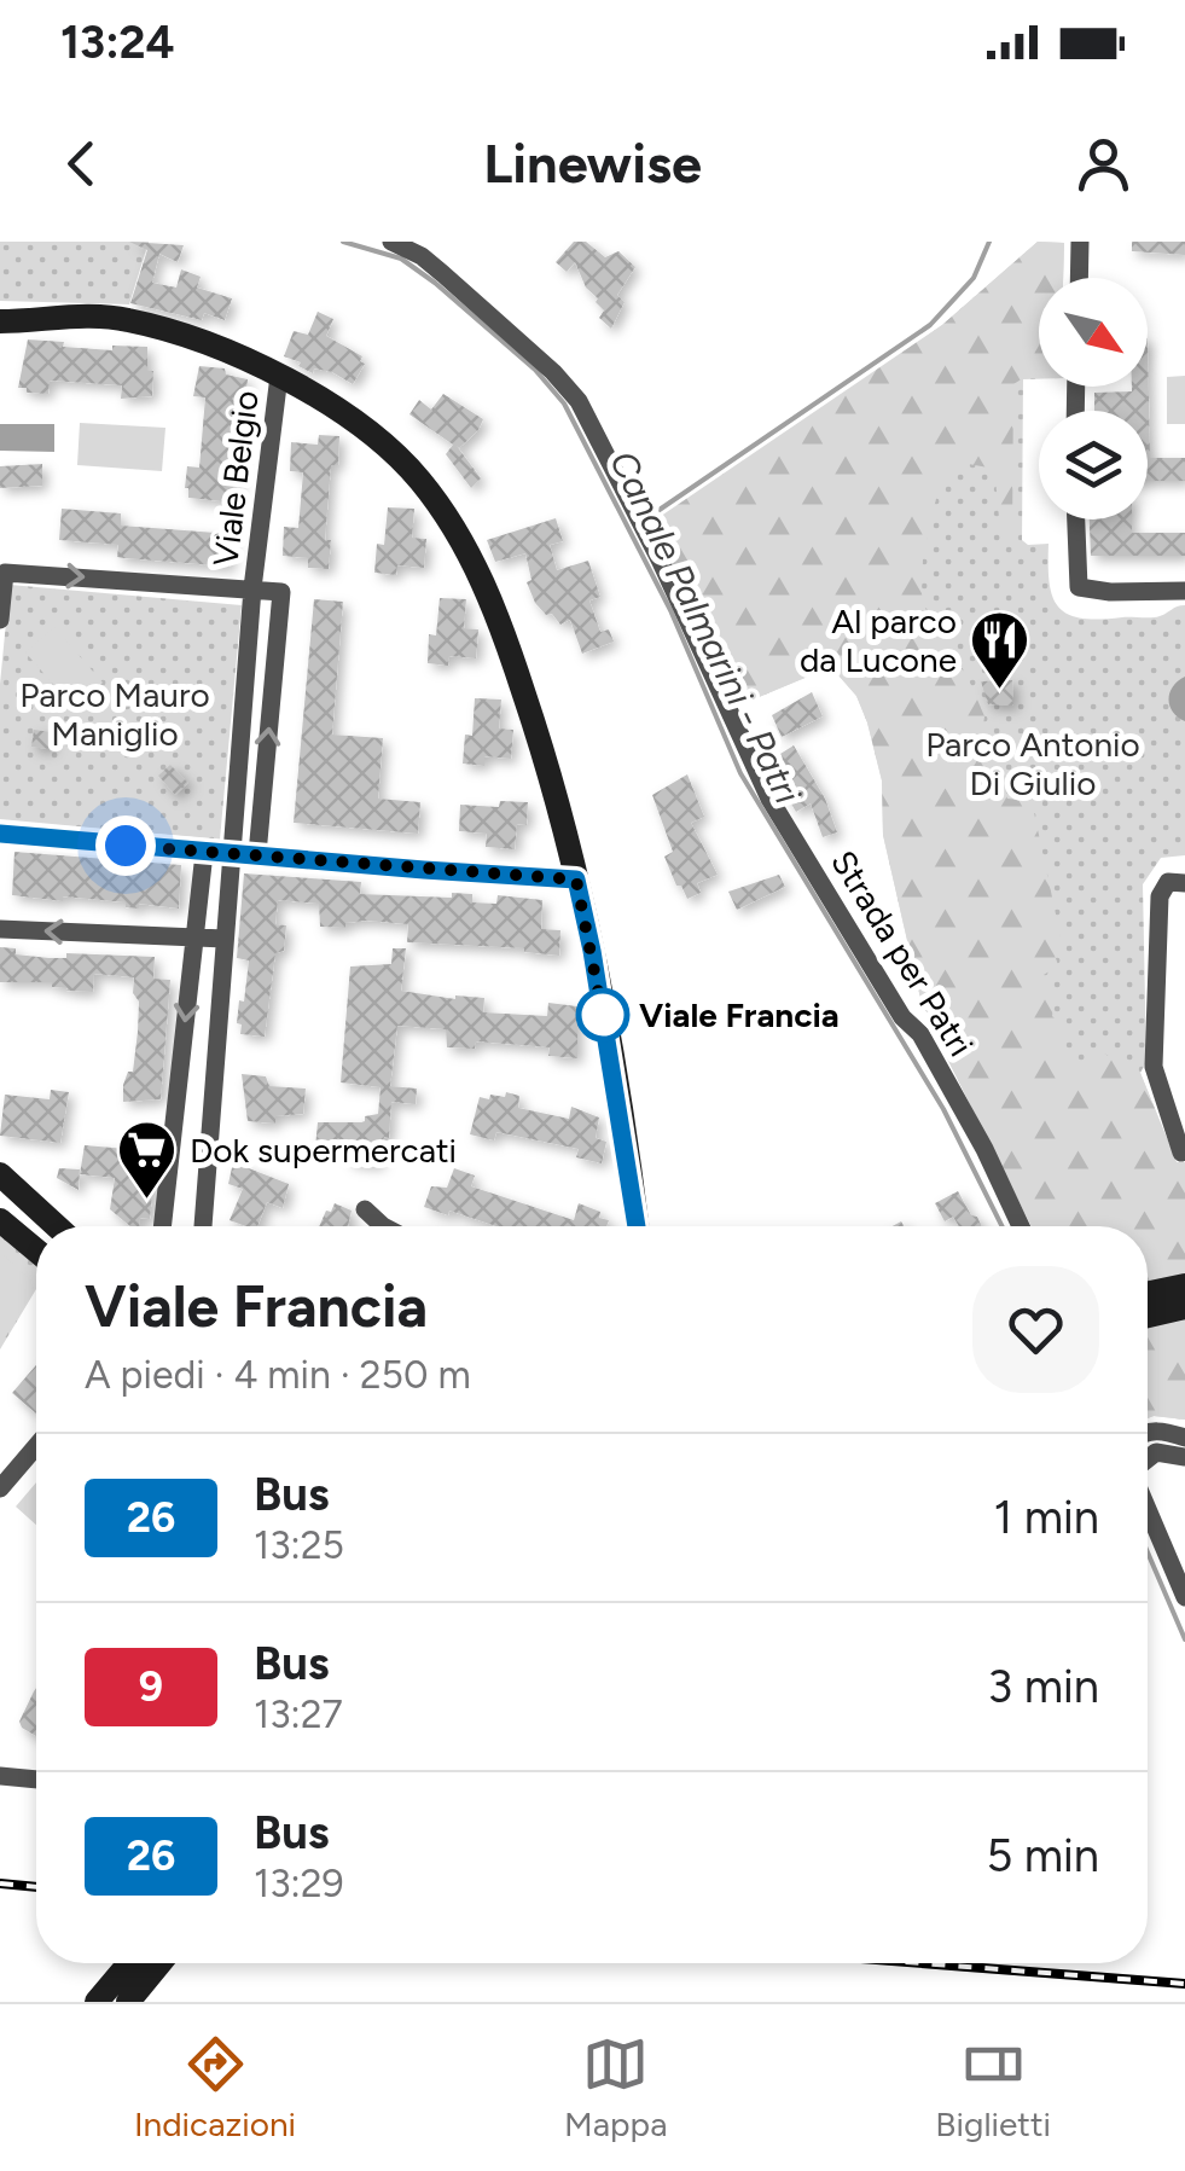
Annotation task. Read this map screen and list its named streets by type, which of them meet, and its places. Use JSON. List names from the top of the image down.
{
  "streets": {
    "street": ["Viale Belgio", "Strada per Patri"]
  },
  "water": ["Canale Palmarini - Patri"],
  "parks": ["Parco Mauro Maniglio", "Parco Antonio Di Giulio"],
  "places": {
    "restaurant": ["Al parco da Lucone"],
    "other": ["Viale Francia"],
    "supermarket": ["Dok supermercati"]
  },
  "lines": ["bus line 26"],
  "north": "bottom right",
  "page": {
    "status": "13:24",
    "header": "Linewise",
    "heading": ["Viale Francia", "A piedi · 4 min · 250 m"],
    "list": [
      {
        "mark": "26",
        "name": "Bus",
        "note": "13:25",
        "value": "1 min"
      },
      {
        "mark": "9",
        "name": "Bus",
        "note": "13:27",
        "value": "3 min"
      },
      {
        "mark": "26",
        "name": "Bus",
        "note": "13:29",
        "value": "5 min"
      }
    ],
    "tabs": ["Indicazioni", "Mappa", "Biglietti"]
  }
}
